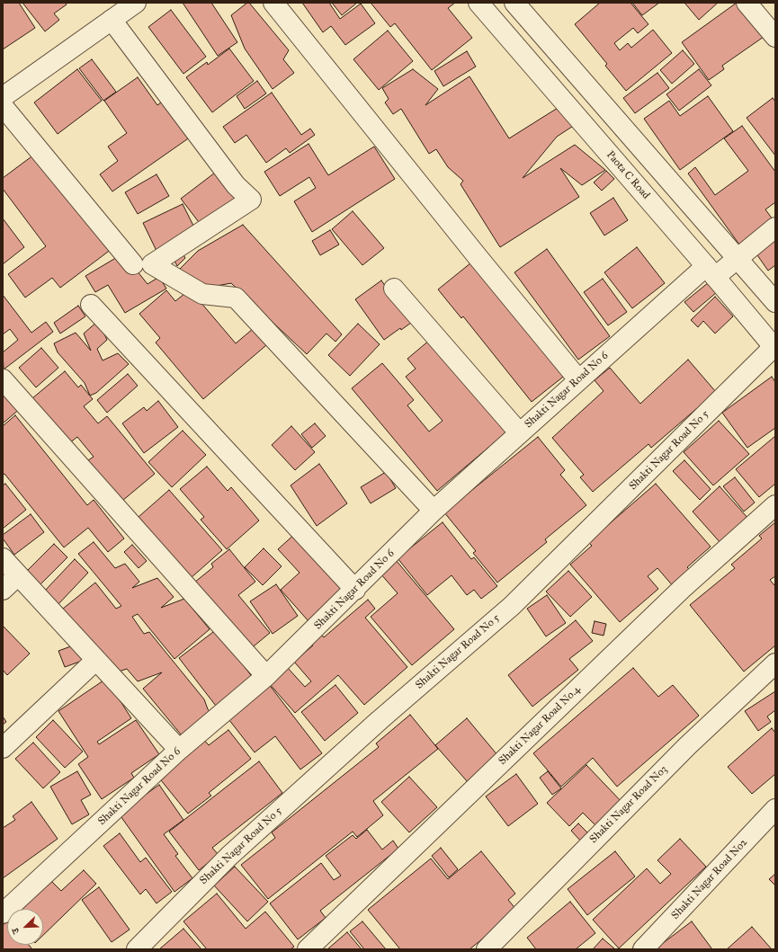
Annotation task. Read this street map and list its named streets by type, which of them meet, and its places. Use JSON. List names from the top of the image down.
{
  "streets": {
    "street": [
      "Paota C Road",
      "Shakti Nagar Road No 6",
      "Shakti Nagar Road No 5",
      "Shakti Nagar Road No.4",
      "Shakti Nagar Road No3",
      "Shakti Nagar Road No2"
    ]
  },
  "crossings": [
    ["Paota C Road", "Shakti Nagar Road No 6"],
    ["Paota C Road", "Shakti Nagar Road No 5"]
  ],
  "north": "bottom left"
}
